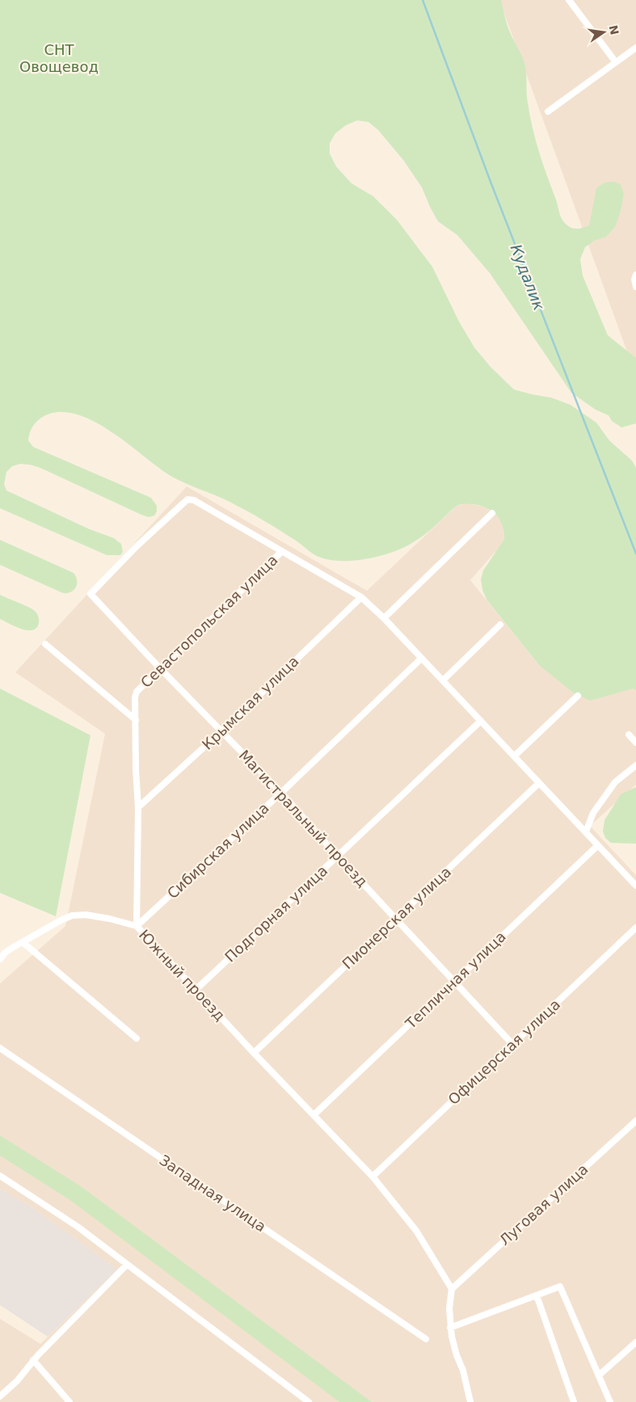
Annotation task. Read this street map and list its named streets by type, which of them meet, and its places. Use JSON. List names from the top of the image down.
{
  "streets": {
    "street": [
      "Севастопольская улица",
      "Крымская улица",
      "Магистральный проезд",
      "Сибирская улица",
      "Подгорная улица",
      "Пионерская улица",
      "Южный проезд",
      "Тепличная улица",
      "Офицерская улица",
      "Западная улица",
      "Луговая улица"
    ]
  },
  "crossings": [
    ["Севастопольская улица", "Магистральный проезд"],
    ["Севастопольская улица", "Южный проезд"],
    ["Крымская улица", "Магистральный проезд"],
    ["Крымская улица", "Южный проезд"],
    ["Магистральный проезд", "Сибирская улица"],
    ["Магистральный проезд", "Подгорная улица"],
    ["Магистральный проезд", "Пионерская улица"],
    ["Магистральный проезд", "Тепличная улица"],
    ["Магистральный проезд", "Офицерская улица"],
    ["Сибирская улица", "Южный проезд"],
    ["Подгорная улица", "Южный проезд"],
    ["Пионерская улица", "Южный проезд"],
    ["Южный проезд", "Тепличная улица"],
    ["Южный проезд", "Офицерская улица"],
    ["Южный проезд", "Луговая улица"]
  ],
  "water": ["Кудалик"],
  "parks": ["СНТ Овощевод"],
  "north": "right"
}
